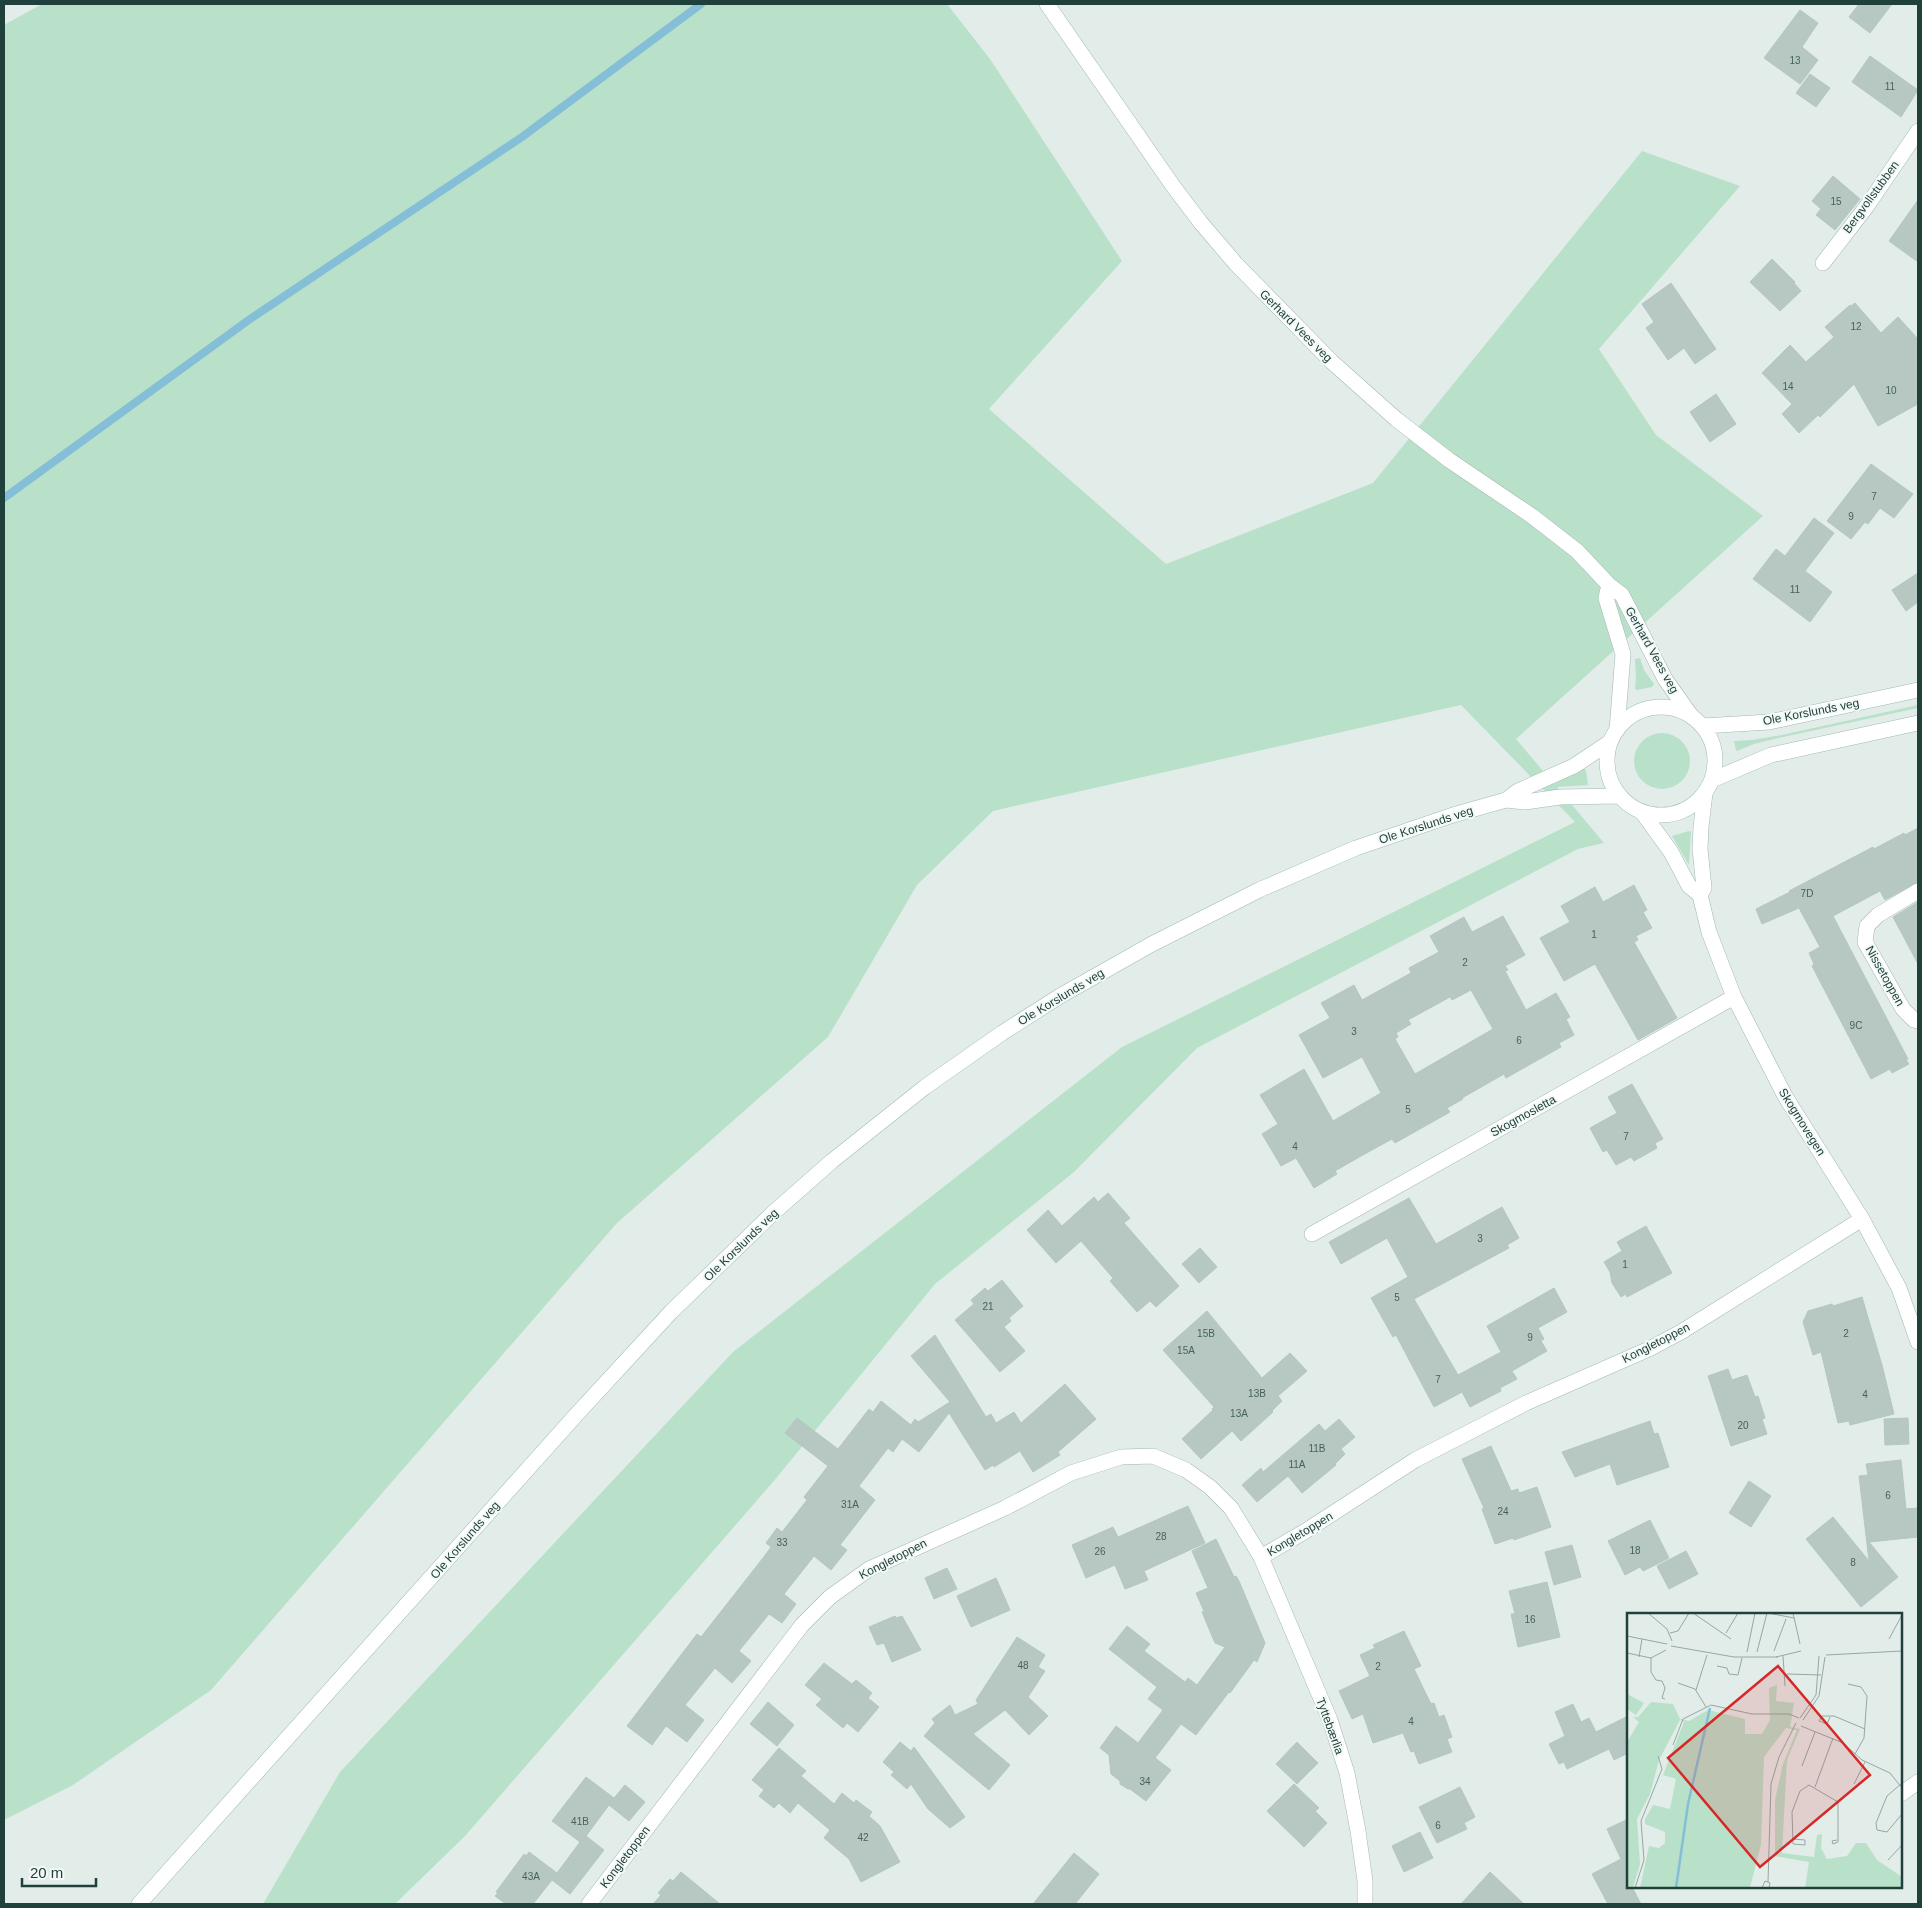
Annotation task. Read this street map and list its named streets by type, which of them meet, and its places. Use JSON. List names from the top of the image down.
{
  "streets": {
    "street": [
      "Bergvollstubben",
      "Gerhard Vees veg",
      "Ole Korslunds veg",
      "Nissetoppen",
      "Skogmosletta",
      "Skogmovegen",
      "Kongletoppen",
      "Tyttebærlia"
    ]
  },
  "crossings": [
    ["Gerhard Vees veg", "Ole Korslunds veg"],
    ["Gerhard Vees veg", "Skogmovegen"],
    ["Ole Korslunds veg", "Skogmovegen"],
    ["Skogmosletta", "Skogmovegen"],
    ["Skogmovegen", "Kongletoppen"],
    ["Kongletoppen", "Tyttebærlia"]
  ],
  "house_numbers": [
    "13",
    "11",
    "15",
    "12",
    "14",
    "10",
    "7",
    "9",
    "11",
    "7D",
    "1",
    "2",
    "9C",
    "3",
    "6",
    "5",
    "7",
    "4",
    "3",
    "1",
    "5",
    "21",
    "15B",
    "2",
    "9",
    "15A",
    "7",
    "13B",
    "4",
    "13A",
    "20",
    "11B",
    "11A",
    "6",
    "31A",
    "24",
    "28",
    "33",
    "18",
    "26",
    "8",
    "16",
    "48",
    "2",
    "4",
    "34",
    "41B",
    "6",
    "42",
    "43A"
  ],
  "scale_bar": "20 m"
}
